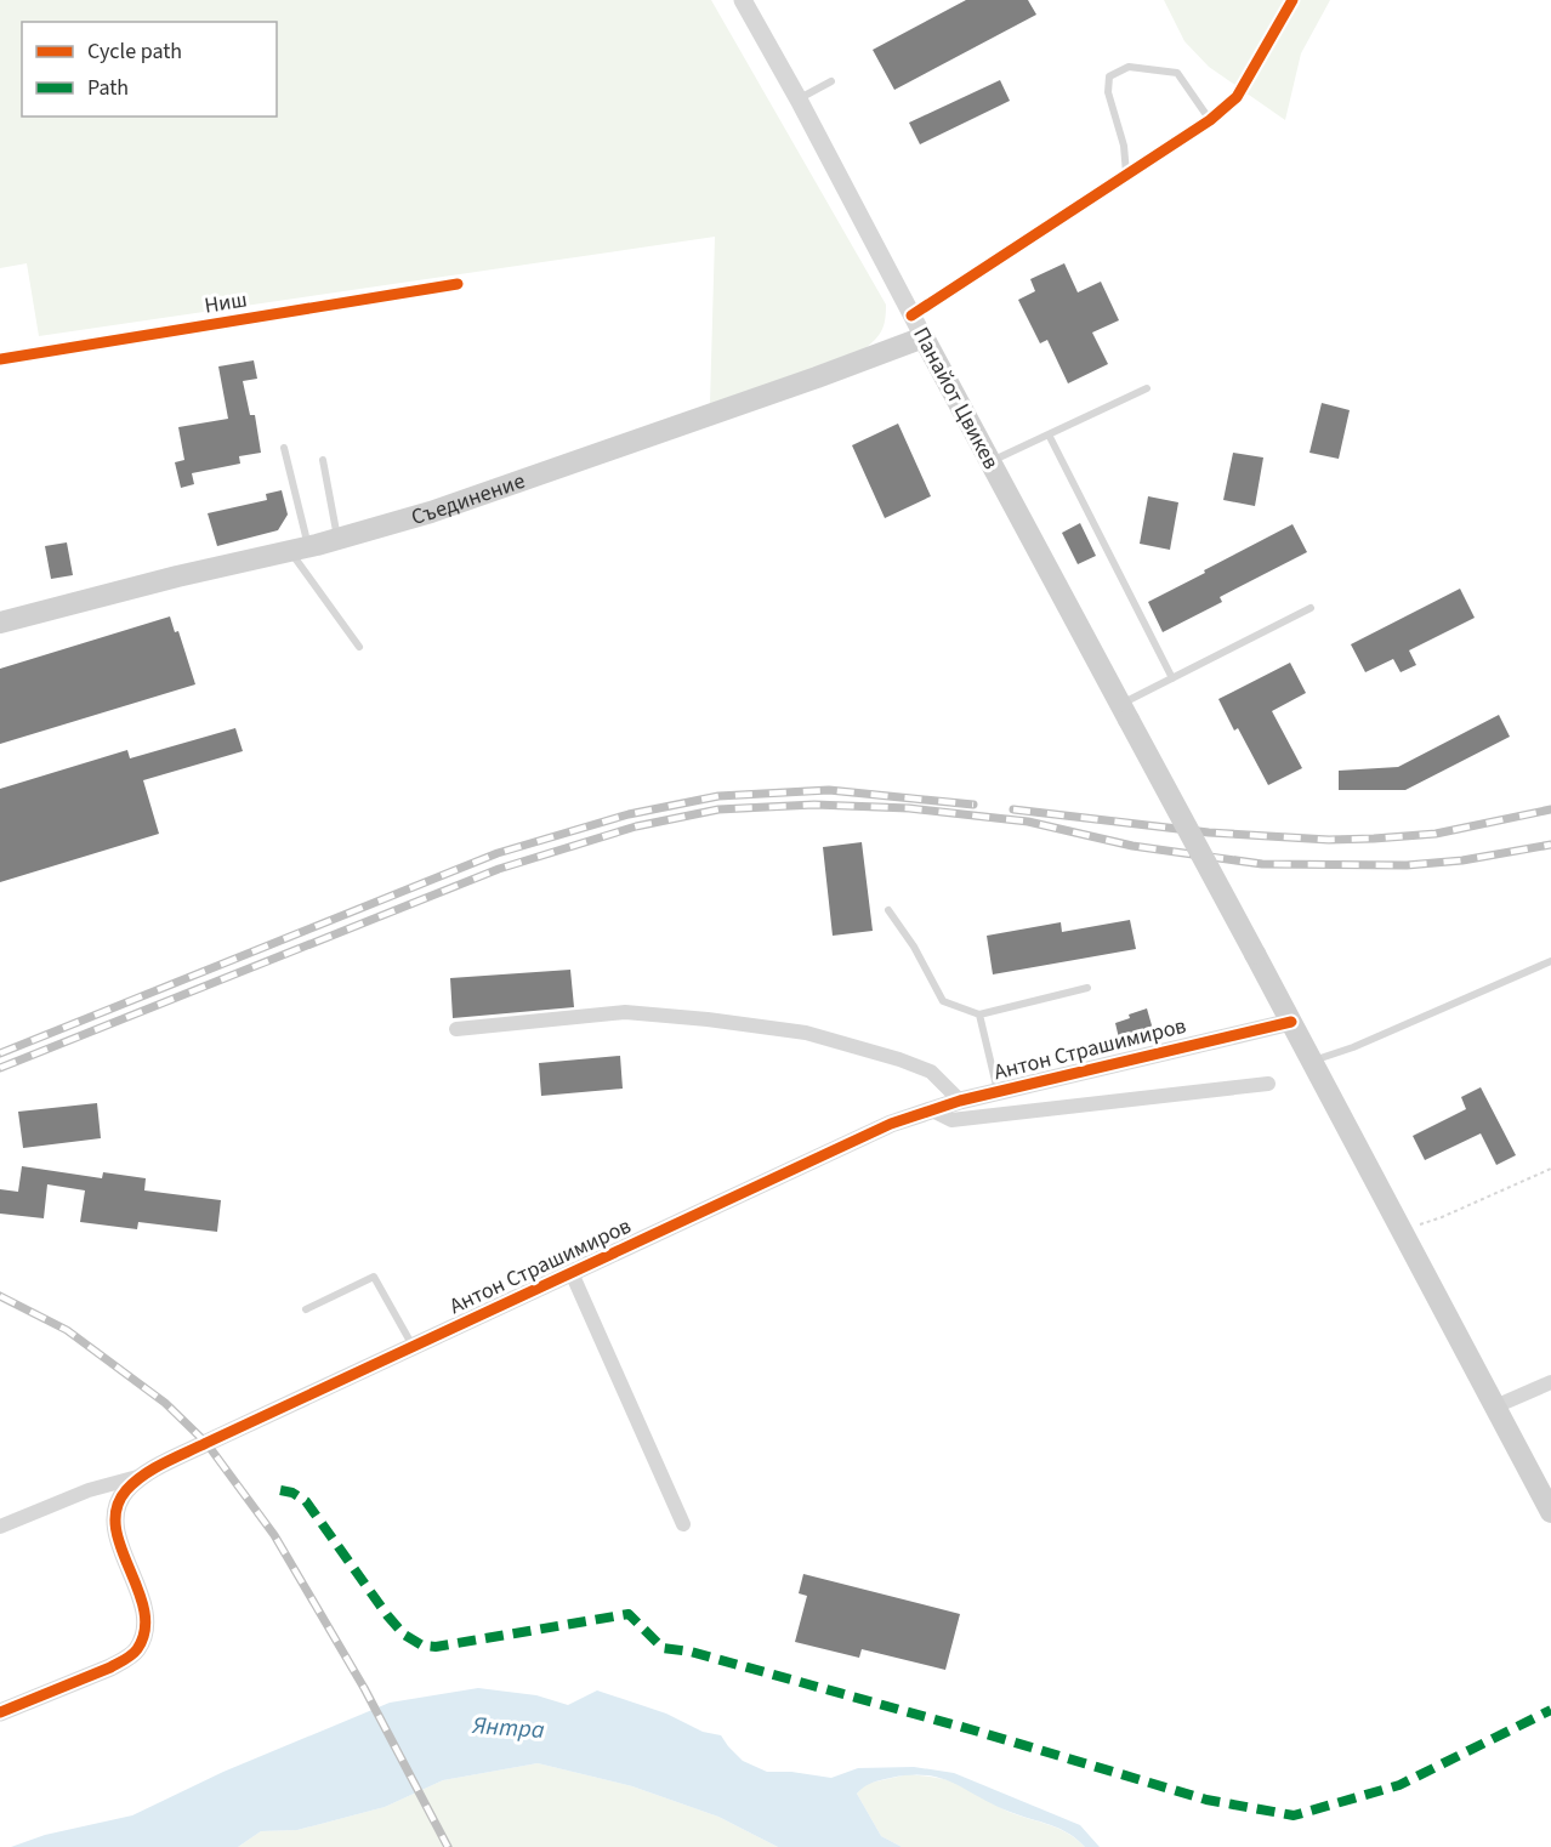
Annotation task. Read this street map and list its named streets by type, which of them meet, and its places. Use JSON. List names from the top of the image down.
{
  "streets": {
    "main road": ["Панайот Цвикев", "Съединение"],
    "street": ["Ниш", "Антон Страшимиров"]
  },
  "crossings": [
    ["Панайот Цвикев", "Съединение"],
    ["Панайот Цвикев", "Антон Страшимиров"]
  ],
  "water": ["Янтра"],
  "legend": ["Cycle path", "Path"]
}
